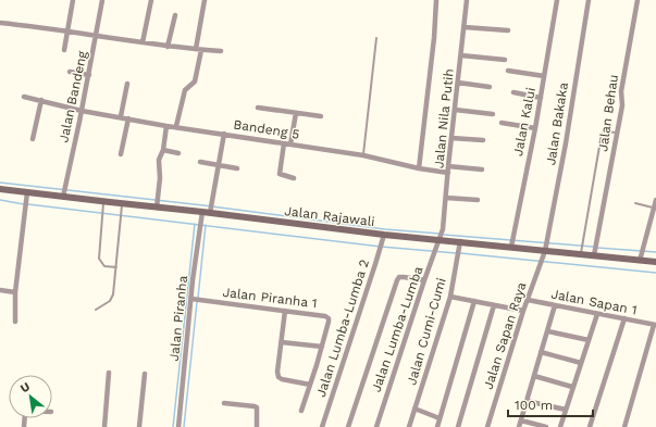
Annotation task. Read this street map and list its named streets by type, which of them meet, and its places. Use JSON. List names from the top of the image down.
{
  "streets": {
    "main road": ["Jalan Rajawali"],
    "street": [
      "Jalan Bandeng",
      "Jalan Behau",
      "Jalan Nila Putih",
      "Jalan Kalui",
      "Jalan Bakaka",
      "Bandeng 5",
      "Jalan Piranha 1",
      "Jalan Sapan 1",
      "Jalan Piranha",
      "Jalan Lumba-Lumba 2",
      "Jalan Lumba-Lumba",
      "Jalan Cumi-Cumi",
      "Jalan Sapan Raya"
    ]
  },
  "crossings": [
    ["Jalan Bandeng", "Bandeng 5"],
    ["Jalan Bandeng", "Jalan Rajawali"],
    ["Jalan Behau", "Jalan Rajawali"],
    ["Jalan Nila Putih", "Bandeng 5"],
    ["Jalan Nila Putih", "Jalan Rajawali"],
    ["Jalan Nila Putih", "Jalan Lumba-Lumba"],
    ["Jalan Kalui", "Jalan Rajawali"],
    ["Jalan Bakaka", "Jalan Rajawali"],
    ["Jalan Bakaka", "Jalan Sapan Raya"],
    ["Bandeng 5", "Jalan Piranha"],
    ["Jalan Rajawali", "Jalan Piranha"],
    ["Jalan Rajawali", "Jalan Lumba-Lumba 2"],
    ["Jalan Rajawali", "Jalan Lumba-Lumba"],
    ["Jalan Rajawali", "Jalan Cumi-Cumi"],
    ["Jalan Rajawali", "Jalan Sapan Raya"],
    ["Jalan Piranha 1", "Jalan Piranha"],
    ["Jalan Sapan 1", "Jalan Sapan Raya"]
  ],
  "scale_bar": "100 m",
  "north": "top left"
}
